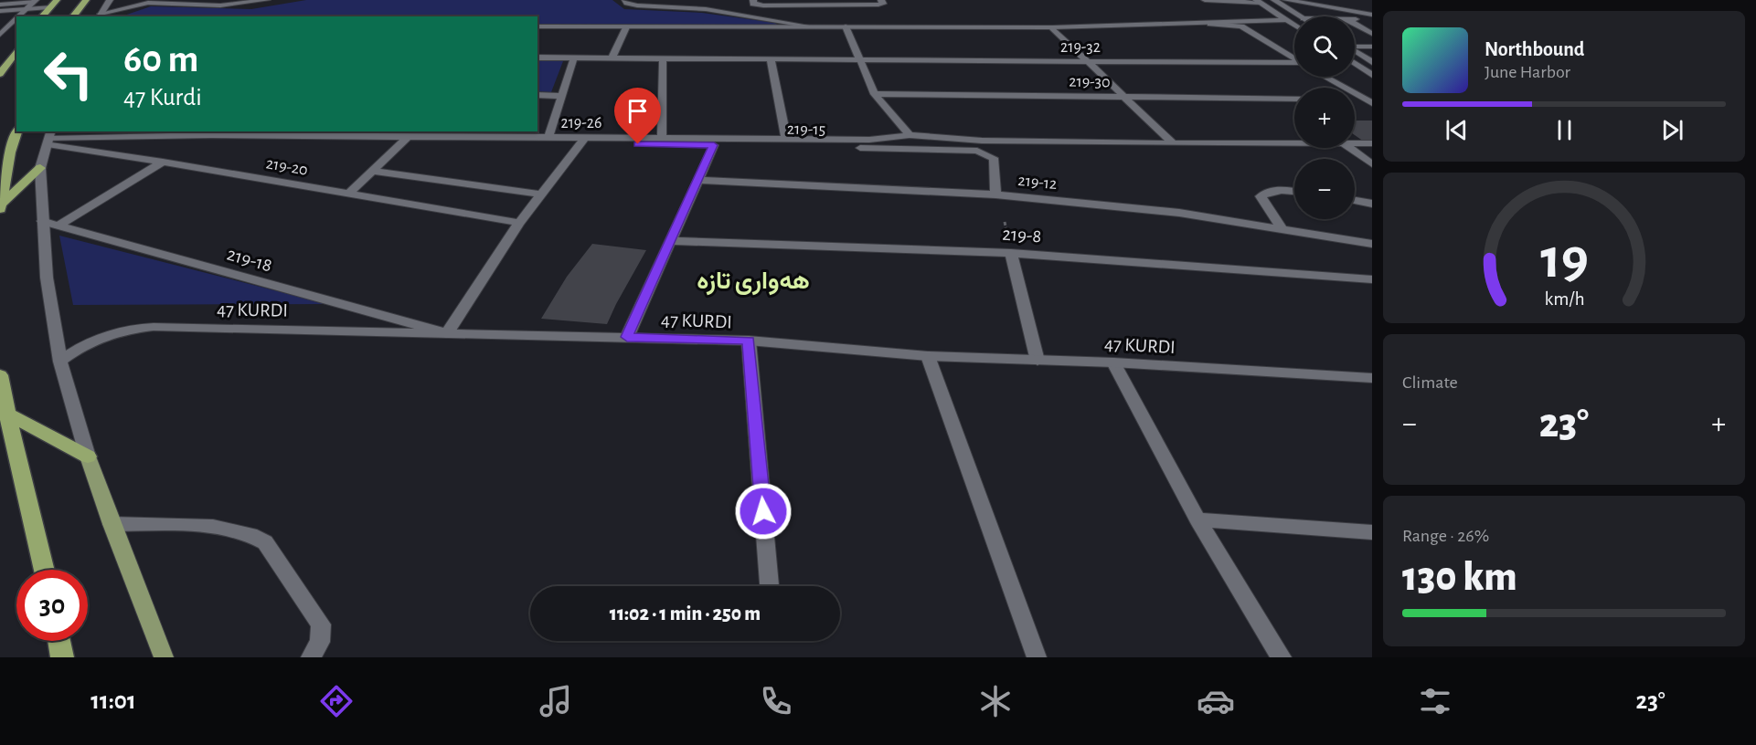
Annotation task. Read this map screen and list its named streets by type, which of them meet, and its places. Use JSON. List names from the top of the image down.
{
  "streets": {
    "street": [
      "219-32",
      "219-30",
      "219-26",
      "219-15",
      "219-20",
      "219-12",
      "219-8",
      "219-18",
      "47 KURDI"
    ]
  },
  "crossings": [
    ["219-26", "219-15"],
    ["219-26", "219-20"],
    ["219-15", "219-12"],
    ["219-18", "47 KURDI"]
  ],
  "districts": ["هەواری تازە"],
  "page": {
    "map_buttons": ["+", "−"],
    "turn": ["60 m", "47 Kurdi"],
    "song": ["Northbound", "June Harbor"],
    "tile": [
      "Climate",
      ["Range · 26%", "130 km"]
    ],
    "heat": ["−", "23°", "+"],
    "limit": "30",
    "trip": "11:02 · 1 min · 250 m",
    "tabs": ["11:01", "23°"],
    "gauge": ["19", "km/h"]
  }
}
